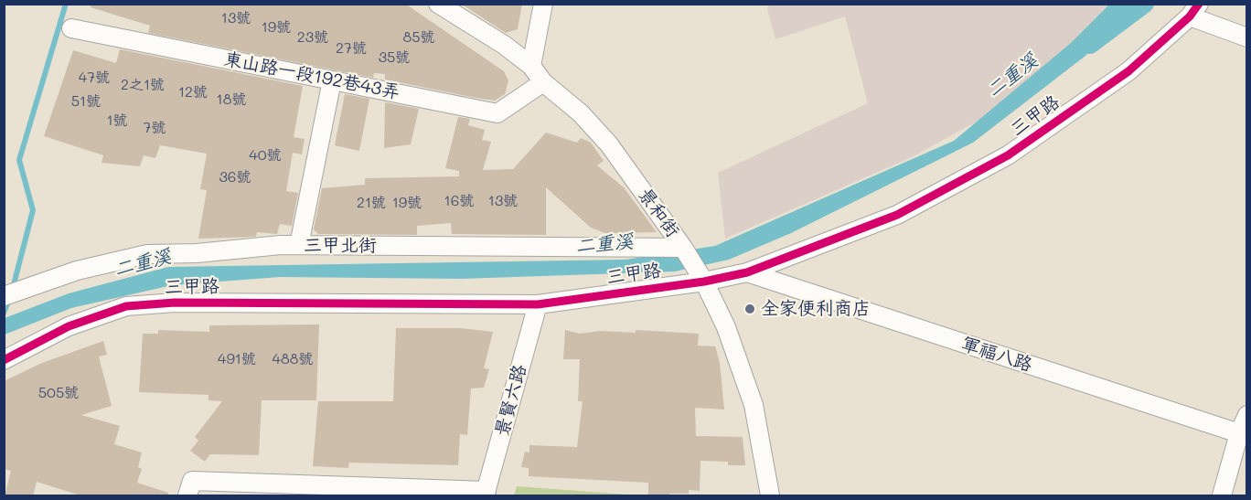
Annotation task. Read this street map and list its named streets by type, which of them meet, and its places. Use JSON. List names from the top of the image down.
{
  "streets": {
    "street": [
      "東山路一段192巷43弄",
      "三甲路",
      "景和街",
      "三甲北街",
      "軍福八路",
      "景賢六路"
    ]
  },
  "crossings": [
    ["東山路一段192巷43弄", "景和街"],
    ["三甲路", "景和街"],
    ["三甲路", "軍福八路"],
    ["三甲路", "景賢六路"],
    ["景和街", "三甲北街"]
  ],
  "water": ["二重溪"],
  "places": ["全家便利商店"],
  "house_numbers": [
    "13號",
    "19號",
    "23號",
    "85號",
    "27號",
    "35號",
    "47號",
    "2之1號",
    "12號",
    "18號",
    "51號",
    "1號",
    "7號",
    "40號",
    "36號",
    "16號",
    "13號",
    "21號",
    "19號",
    "491號",
    "488號",
    "505號"
  ]
}
